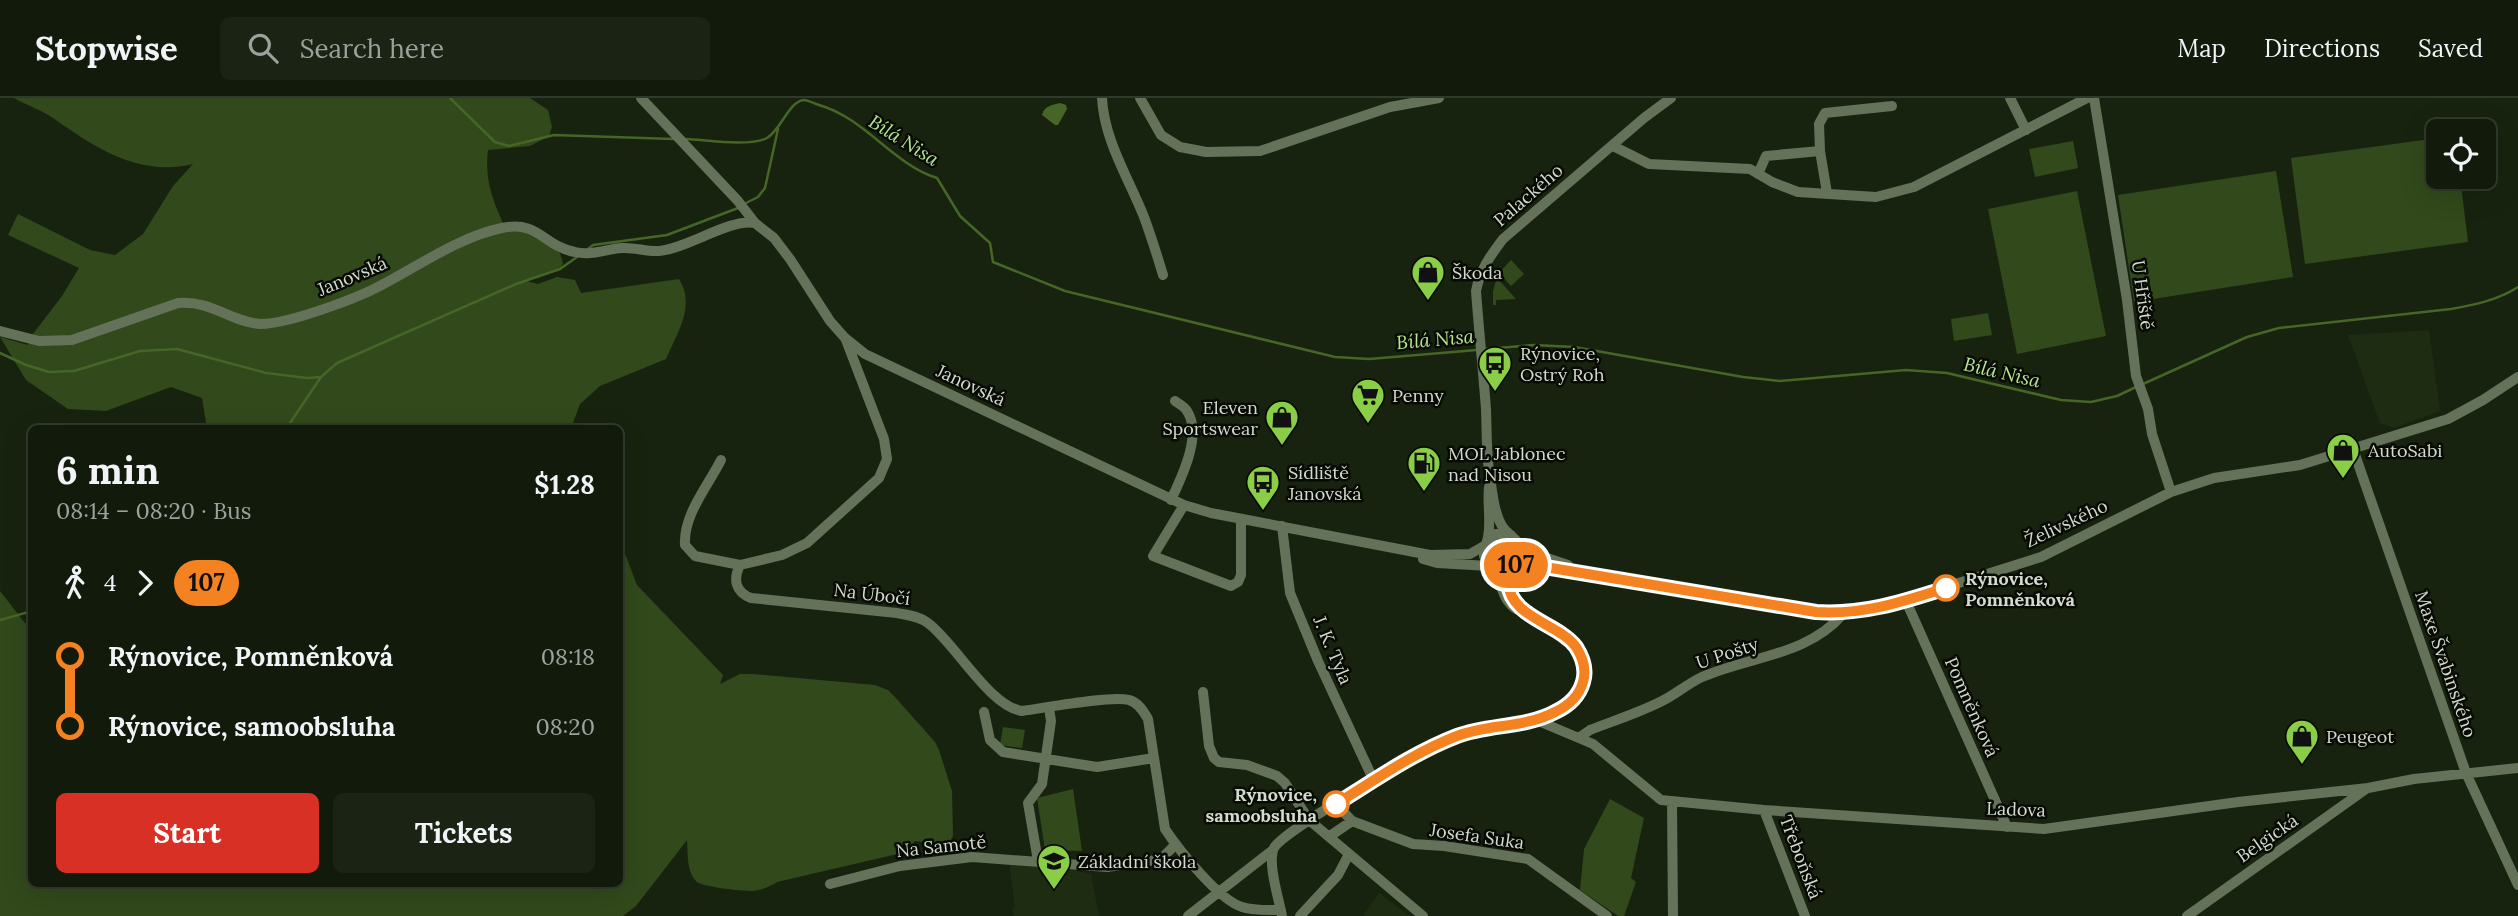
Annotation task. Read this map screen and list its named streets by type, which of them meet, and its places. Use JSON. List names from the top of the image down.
{
  "streets": {
    "street": [
      "Palackého",
      "Janovská",
      "U Hřiště",
      "Želivského",
      "Na Úbočí",
      "J. K. Tyla",
      "U Pošty",
      "Maxe Švabinského",
      "Pomněnková",
      "Ladova",
      "Josefa Suka",
      "Belgická",
      "Na Samotě",
      "Třeboňská"
    ]
  },
  "crossings": [
    ["Palackého", "Janovská"],
    ["Palackého", "Želivského"],
    ["Janovská", "Želivského"],
    ["Janovská", "J. K. Tyla"],
    ["U Hřiště", "Želivského"],
    ["Želivského", "U Pošty"],
    ["Želivského", "Maxe Švabinského"],
    ["Želivského", "Pomněnková"],
    ["Na Úbočí", "Na Samotě"],
    ["U Pošty", "Ladova"],
    ["Maxe Švabinského", "Ladova"],
    ["Pomněnková", "Ladova"],
    ["Ladova", "Belgická"],
    ["Ladova", "Třeboňská"]
  ],
  "water": ["Bílá Nisa"],
  "places": {
    "shop": [
      "Škoda",
      "Eleven Sportswear",
      "AutoSabi",
      "Peugeot"
    ],
    "bus stop": ["Rýnovice, Ostrý Roh", "Sídliště Janovská"],
    "supermarket": ["Penny"],
    "fuel station": ["MOL Jablonec nad Nisou"],
    "other": ["Rýnovice, Pomněnková", "Rýnovice, samoobsluha"],
    "school or university": ["Základní škola"]
  },
  "lines": ["bus line 107"],
  "page": {
    "header": "Stopwise",
    "search": "Search here",
    "nav": ["Map", "Directions", "Saved"],
    "on_map": "107",
    "heading": ["6 min", "08:14 – 08:20 · Bus", "$1.28"],
    "legs": ["4", "107"],
    "list": [
      {
        "name": "Rýnovice, Pomněnková",
        "value": "08:18"
      },
      {
        "name": "Rýnovice, samoobsluha",
        "value": "08:20"
      }
    ],
    "buttons": ["Start", "Tickets"]
  }
}
